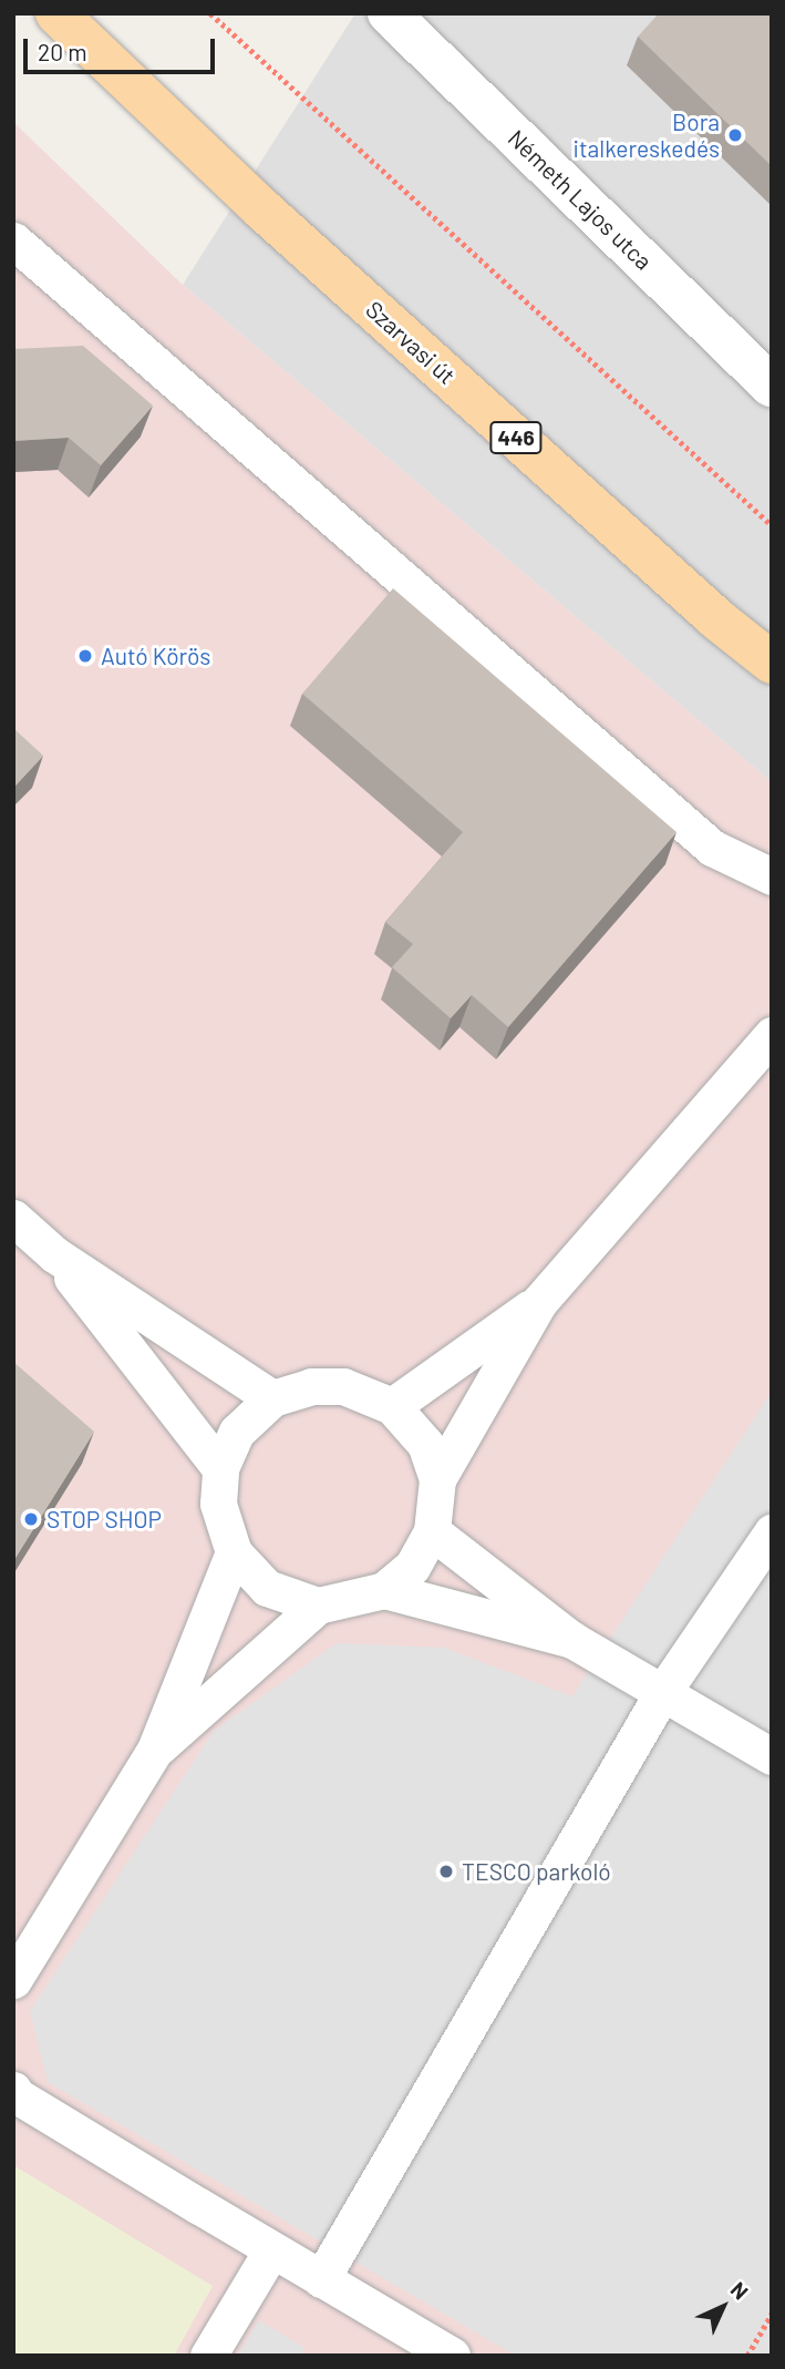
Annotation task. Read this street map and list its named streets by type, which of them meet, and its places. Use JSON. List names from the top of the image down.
{
  "streets": {
    "main road": ["Szarvasi út", "446"],
    "street": ["Németh Lajos utca"]
  },
  "places": [
    "Bora italkereskedés",
    "Autó Körös",
    "STOP SHOP",
    "TESCO parkoló"
  ],
  "scale_bar": "20 m",
  "north": "top right"
}
